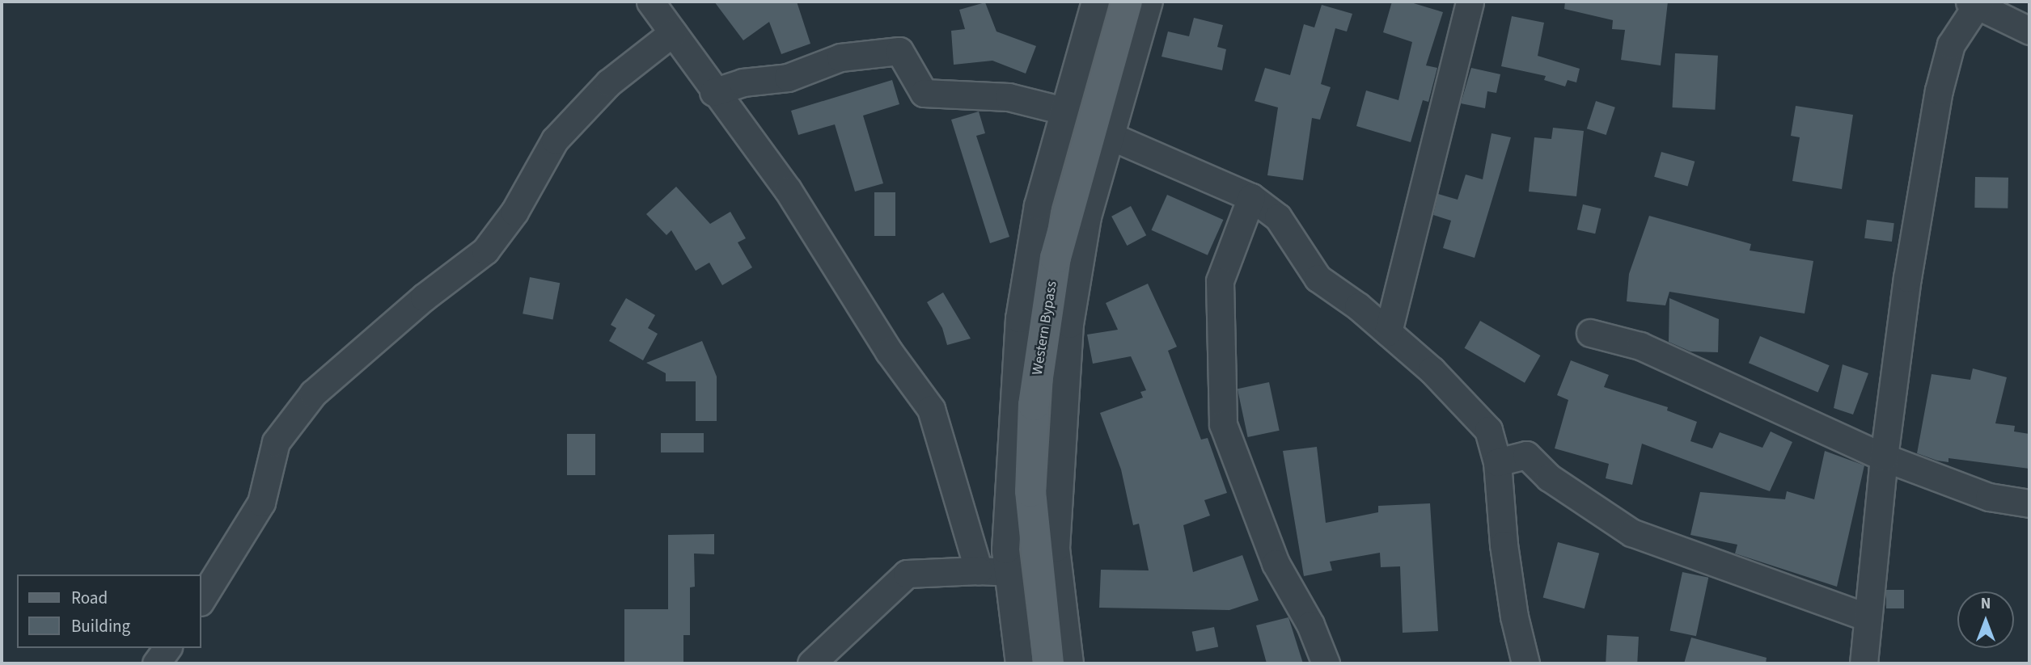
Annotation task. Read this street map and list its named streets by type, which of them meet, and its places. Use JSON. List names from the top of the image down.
{
  "streets": {
    "main road": ["Western Bypass"]
  },
  "legend": ["Road", "Building"],
  "north": "top"
}
